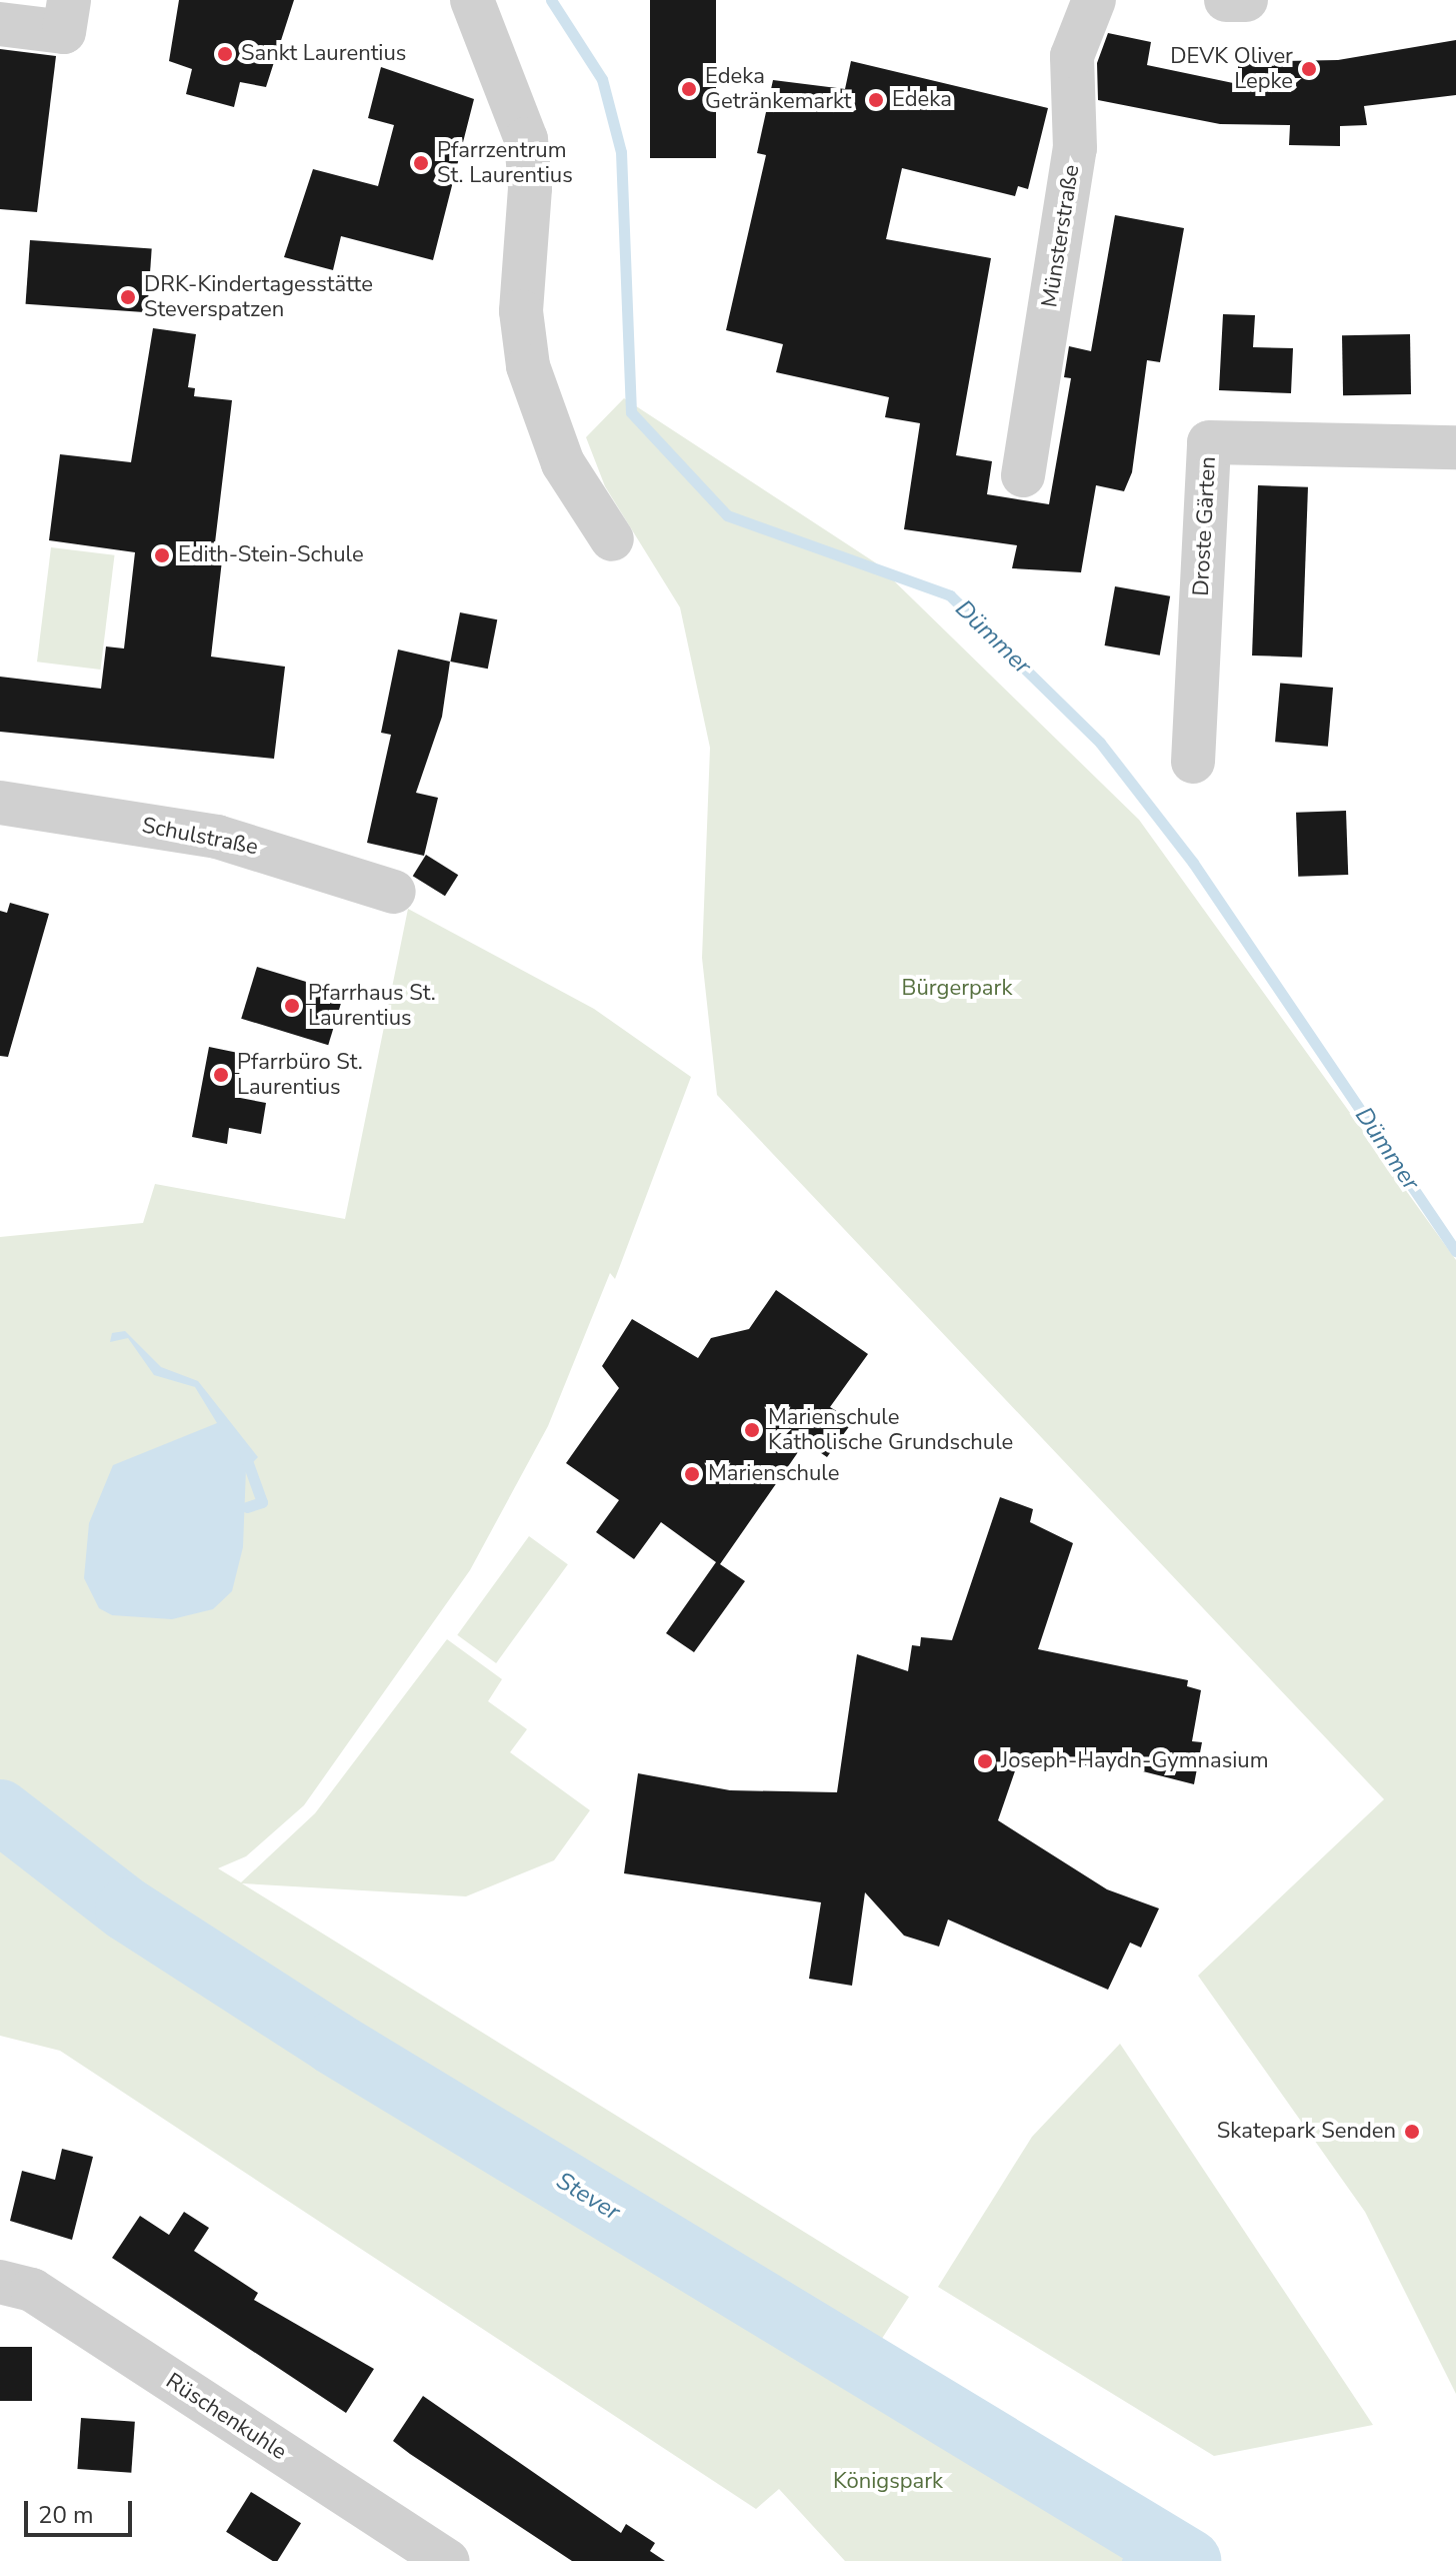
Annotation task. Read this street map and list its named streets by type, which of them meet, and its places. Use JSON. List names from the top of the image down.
{
  "streets": {
    "street": [
      "Münsterstraße",
      "Droste Gärten",
      "Schulstraße",
      "Rüschenkuhle"
    ]
  },
  "water": ["Dümmer", "Stever"],
  "parks": ["Bürgerpark", "Königspark"],
  "places": [
    "Sankt Laurentius",
    "DEVK Oliver Lepke",
    "Edeka Getränkemarkt",
    "Edeka",
    "Pfarrzentrum St. Laurentius",
    "DRK-Kindertagesstätte Steverspatzen",
    "Edith-Stein-Schule",
    "Pfarrhaus St. Laurentius",
    "Pfarrbüro St. Laurentius",
    "Marienschule Katholische Grundschule",
    "Marienschule",
    "Joseph-Haydn-Gymnasium",
    "Skatepark Senden"
  ],
  "scale_bar": "20 m"
}
